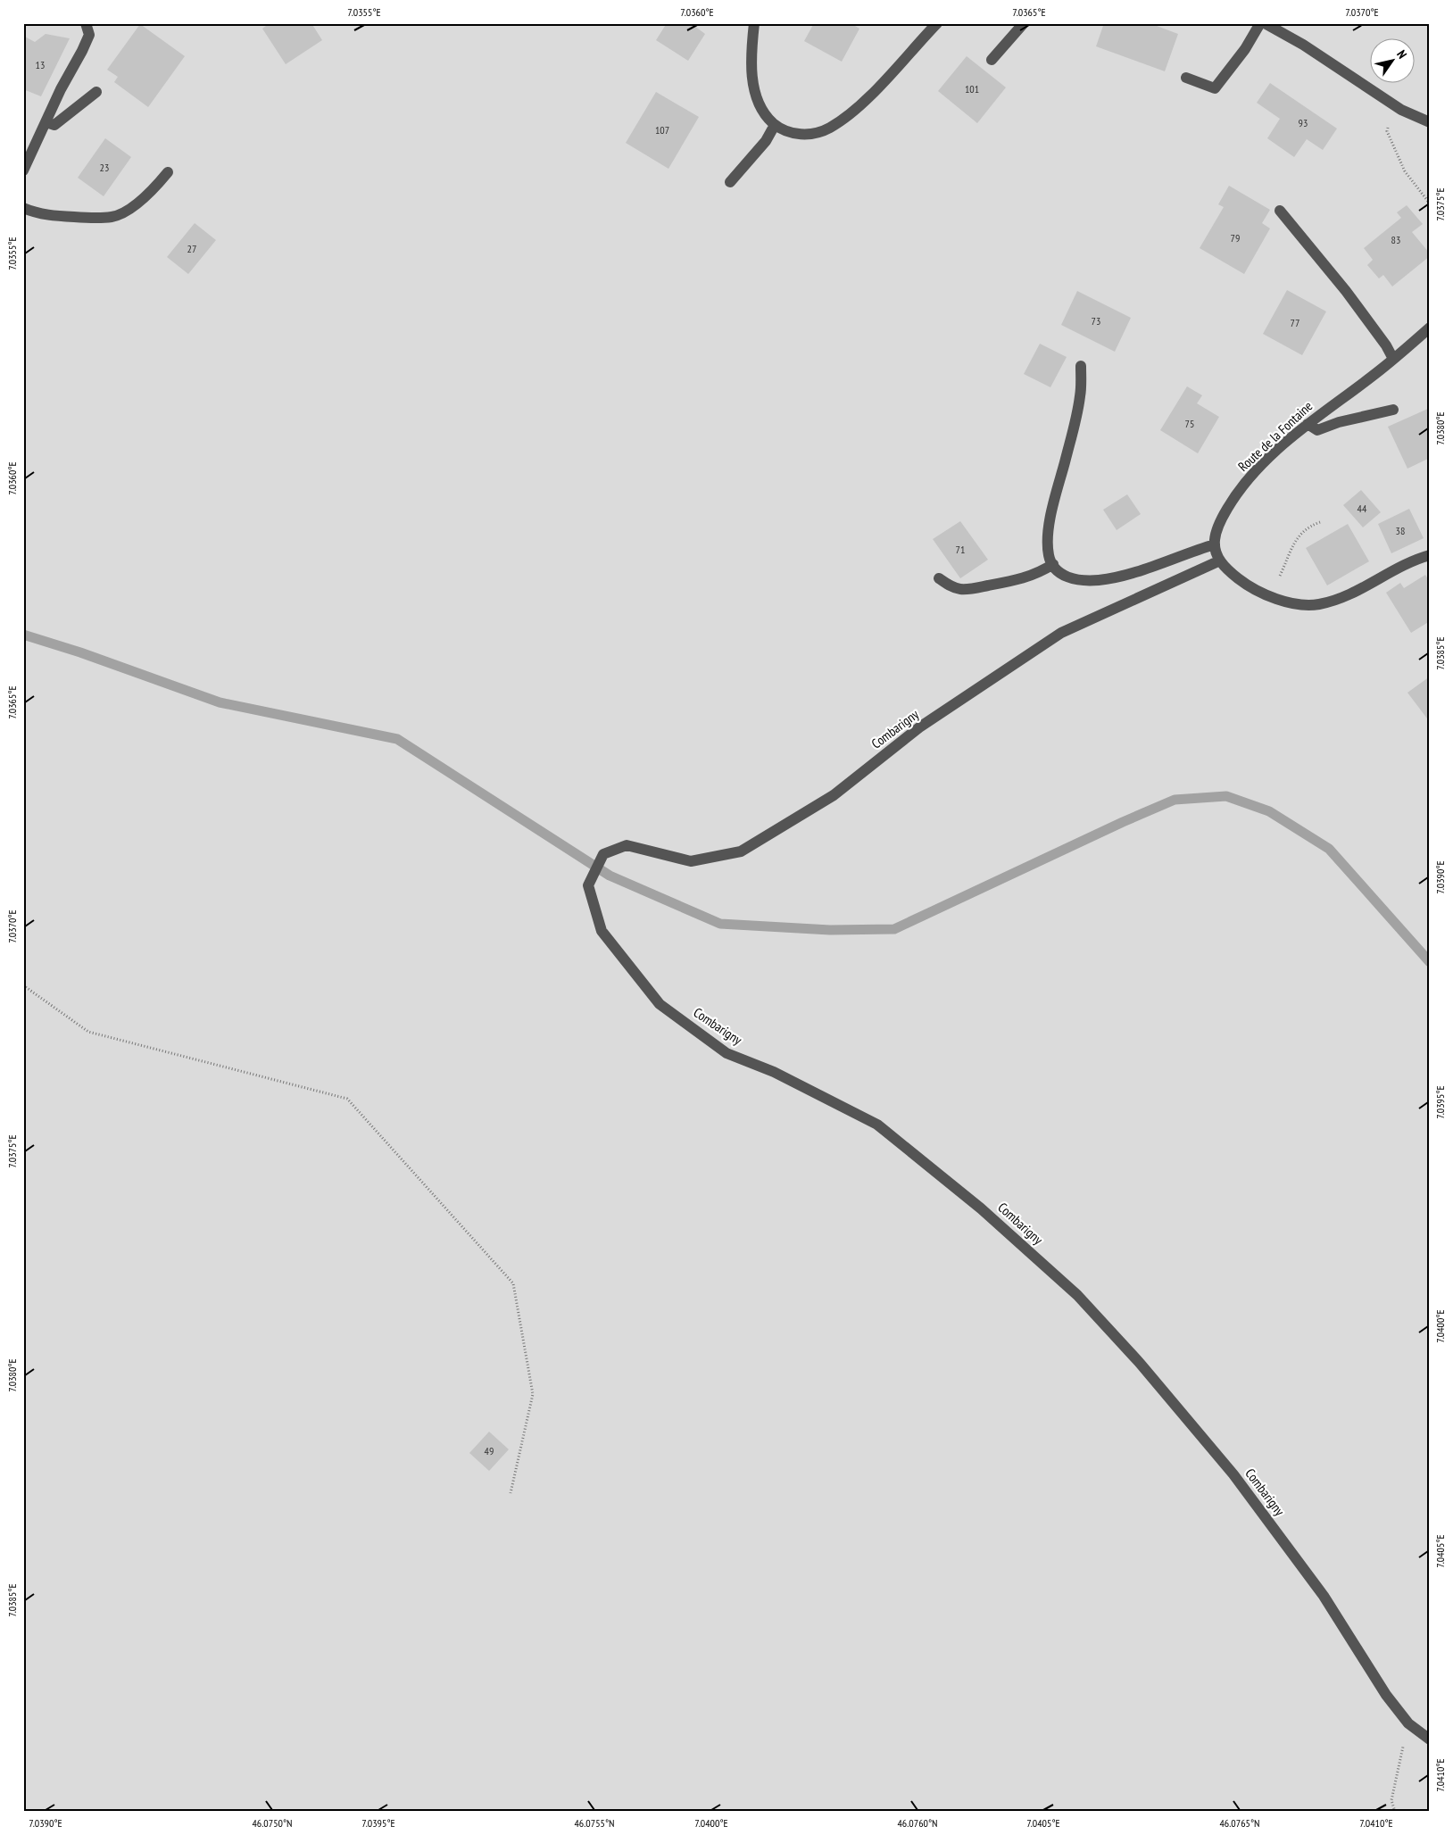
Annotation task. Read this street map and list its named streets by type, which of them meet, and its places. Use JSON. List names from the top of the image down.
{
  "streets": {
    "street": ["Route de la Fontaine", "Combarigny"]
  },
  "house_numbers": [
    "13",
    "101",
    "93",
    "107",
    "23",
    "79",
    "83",
    "27",
    "73",
    "77",
    "75",
    "44",
    "38",
    "71",
    "49"
  ],
  "north": "top right",
  "coordinates": [
    "7.0355°E",
    "7.0360°E",
    "7.0365°E",
    "7.0370°E",
    "7.0375°E",
    "7.0380°E",
    "7.0385°E",
    "7.0390°E",
    "7.0395°E",
    "7.0400°E",
    "7.0405°E",
    "7.0410°E",
    "46.0750°N",
    "46.0755°N",
    "46.0760°N",
    "46.0765°N"
  ]
}
